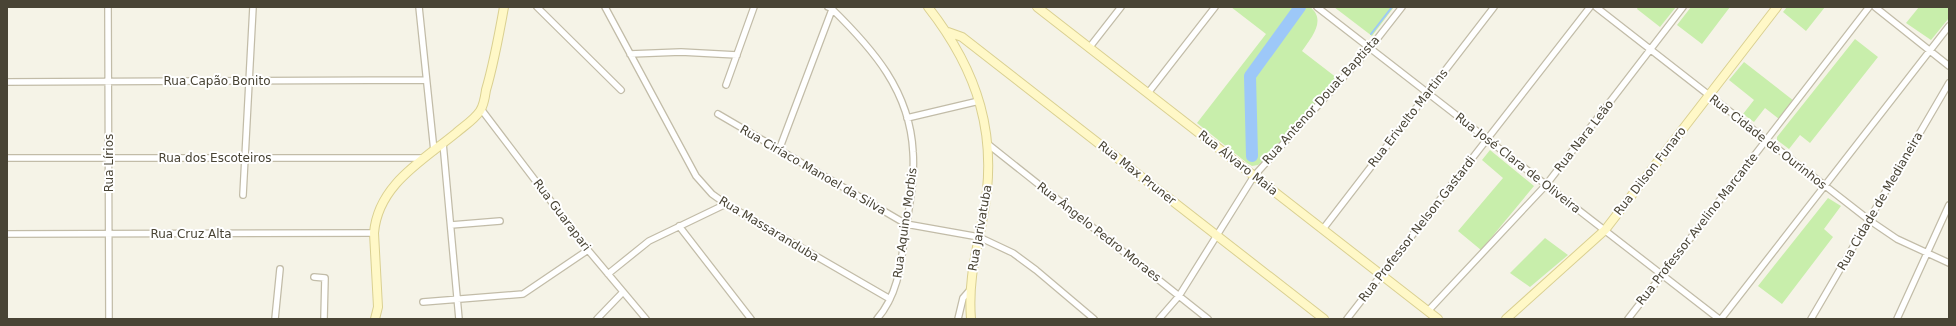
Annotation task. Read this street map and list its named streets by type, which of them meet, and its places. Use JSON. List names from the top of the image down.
{
  "streets": {
    "street": [
      "Rua Capão Bonito",
      "Rua Antenor Douat Baptista",
      "Rua Erivelto Martins",
      "Rua Nara Leão",
      "Rua Cidade de Ourinhos",
      "Rua dos Escoteiros",
      "Rua Lírios",
      "Rua Álvaro Maia",
      "Rua José Clara de Oliveira",
      "Rua Ciríaco Manoel da Silva",
      "Rua Dilson Funaro",
      "Rua Max Pruner",
      "Rua Cidade de Medianeira",
      "Rua Guarapari",
      "Rua Aquino Morbis",
      "Rua Jarivatuba",
      "Rua Massaranduba",
      "Rua Professor Nelson Gastardi",
      "Rua Professor Avelino Marcante",
      "Rua Ângelo Pedro Moraes",
      "Rua Cruz Alta"
    ]
  },
  "crossings": [
    ["Rua Capão Bonito", "Rua Lírios"],
    ["Rua Antenor Douat Baptista", "Rua Álvaro Maia"],
    ["Rua Antenor Douat Baptista", "Rua José Clara de Oliveira"],
    ["Rua Antenor Douat Baptista", "Rua Max Pruner"],
    ["Rua Antenor Douat Baptista", "Rua Ângelo Pedro Moraes"],
    ["Rua Erivelto Martins", "Rua Álvaro Maia"],
    ["Rua Erivelto Martins", "Rua José Clara de Oliveira"],
    ["Rua Nara Leão", "Rua Cidade de Ourinhos"],
    ["Rua Nara Leão", "Rua Álvaro Maia"],
    ["Rua Nara Leão", "Rua José Clara de Oliveira"],
    ["Rua Cidade de Ourinhos", "Rua Dilson Funaro"],
    ["Rua Cidade de Ourinhos", "Rua Cidade de Medianeira"],
    ["Rua Cidade de Ourinhos", "Rua Professor Avelino Marcante"],
    ["Rua dos Escoteiros", "Rua Lírios"],
    ["Rua Lírios", "Rua Cruz Alta"],
    ["Rua Álvaro Maia", "Rua Professor Nelson Gastardi"],
    ["Rua José Clara de Oliveira", "Rua Dilson Funaro"],
    ["Rua José Clara de Oliveira", "Rua Professor Nelson Gastardi"],
    ["Rua José Clara de Oliveira", "Rua Professor Avelino Marcante"],
    ["Rua Ciríaco Manoel da Silva", "Rua Aquino Morbis"],
    ["Rua Ciríaco Manoel da Silva", "Rua Jarivatuba"],
    ["Rua Max Pruner", "Rua Jarivatuba"],
    ["Rua Aquino Morbis", "Rua Massaranduba"],
    ["Rua Jarivatuba", "Rua Ângelo Pedro Moraes"]
  ]
}
